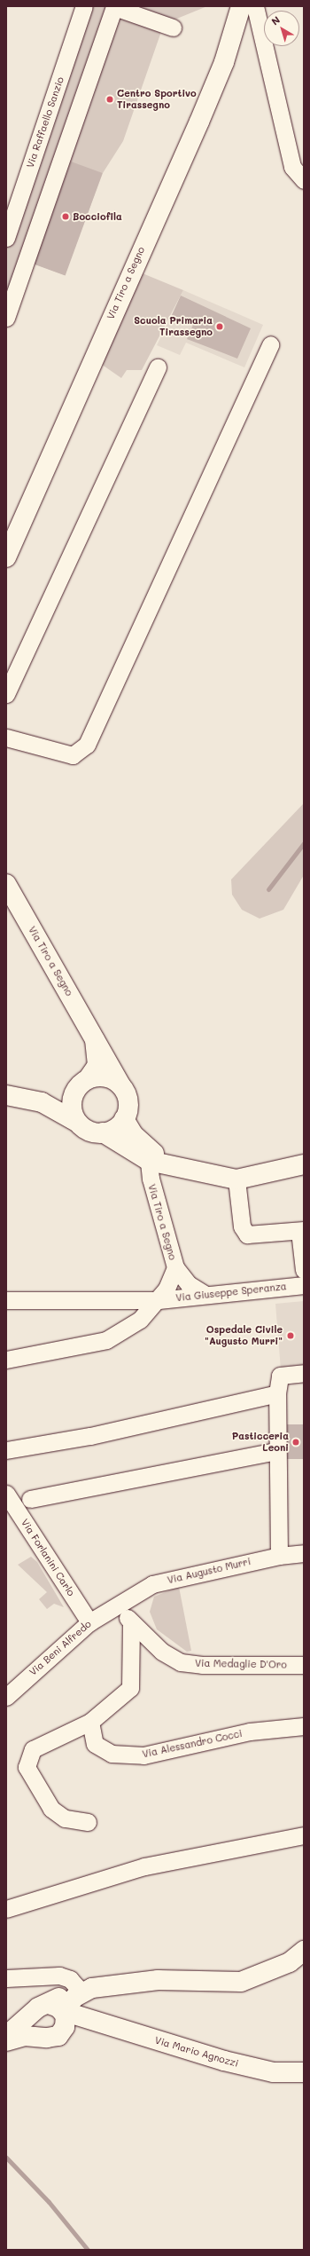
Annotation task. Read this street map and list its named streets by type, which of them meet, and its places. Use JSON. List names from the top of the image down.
{
  "streets": {
    "main road": ["Via Tiro a Segno", "Via Mario Agnozzi"],
    "street": [
      "Via Raffaello Sanzio",
      "Via Giuseppe Speranza",
      "Via Forlanini Carlo",
      "Via Augusto Murri",
      "Via Beni Alfredo",
      "Via Medaglie D'Oro",
      "Via Alessandro Cocci"
    ]
  },
  "crossings": [
    ["Via Tiro a Segno", "Via Giuseppe Speranza"],
    ["Via Forlanini Carlo", "Via Beni Alfredo"],
    ["Via Augusto Murri", "Via Beni Alfredo"],
    ["Via Augusto Murri", "Via Medaglie D'Oro"],
    ["Via Beni Alfredo", "Via Medaglie D'Oro"]
  ],
  "places": [
    "Centro Sportivo Tirassegno",
    "Bocciofila",
    "Scuola Primaria Tirassegno",
    "Ospedale Civile \"Augusto Murri\"",
    "Pasticceria Leoni"
  ],
  "north": "top left"
}
